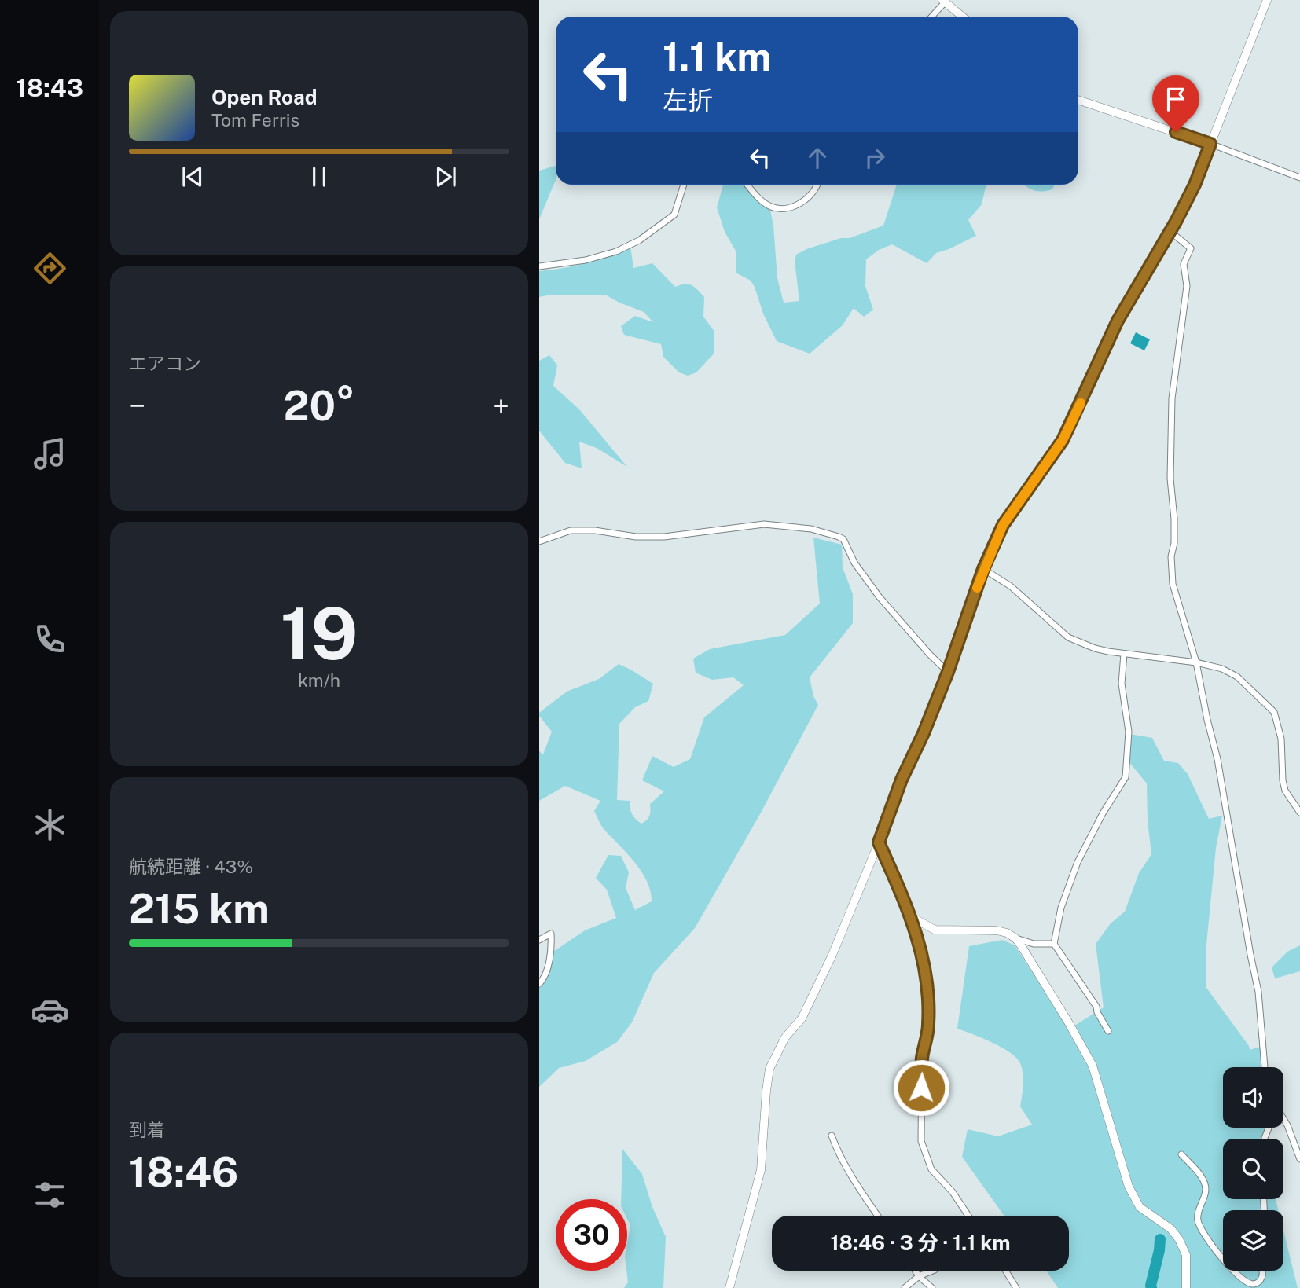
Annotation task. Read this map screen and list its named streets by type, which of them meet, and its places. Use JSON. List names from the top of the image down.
{
  "page": {
    "tabs": "18:43",
    "turn": ["1.1 km", "左折"],
    "song": ["Open Road", "Tom Ferris"],
    "tile": [
      "エアコン",
      ["19", "km/h"],
      ["航続距離 · 43%", "215 km"],
      ["到着", "18:46"]
    ],
    "heat": ["−", "20°", "+"],
    "limit": "30",
    "trip": "18:46 · 3 分 · 1.1 km"
  }
}
